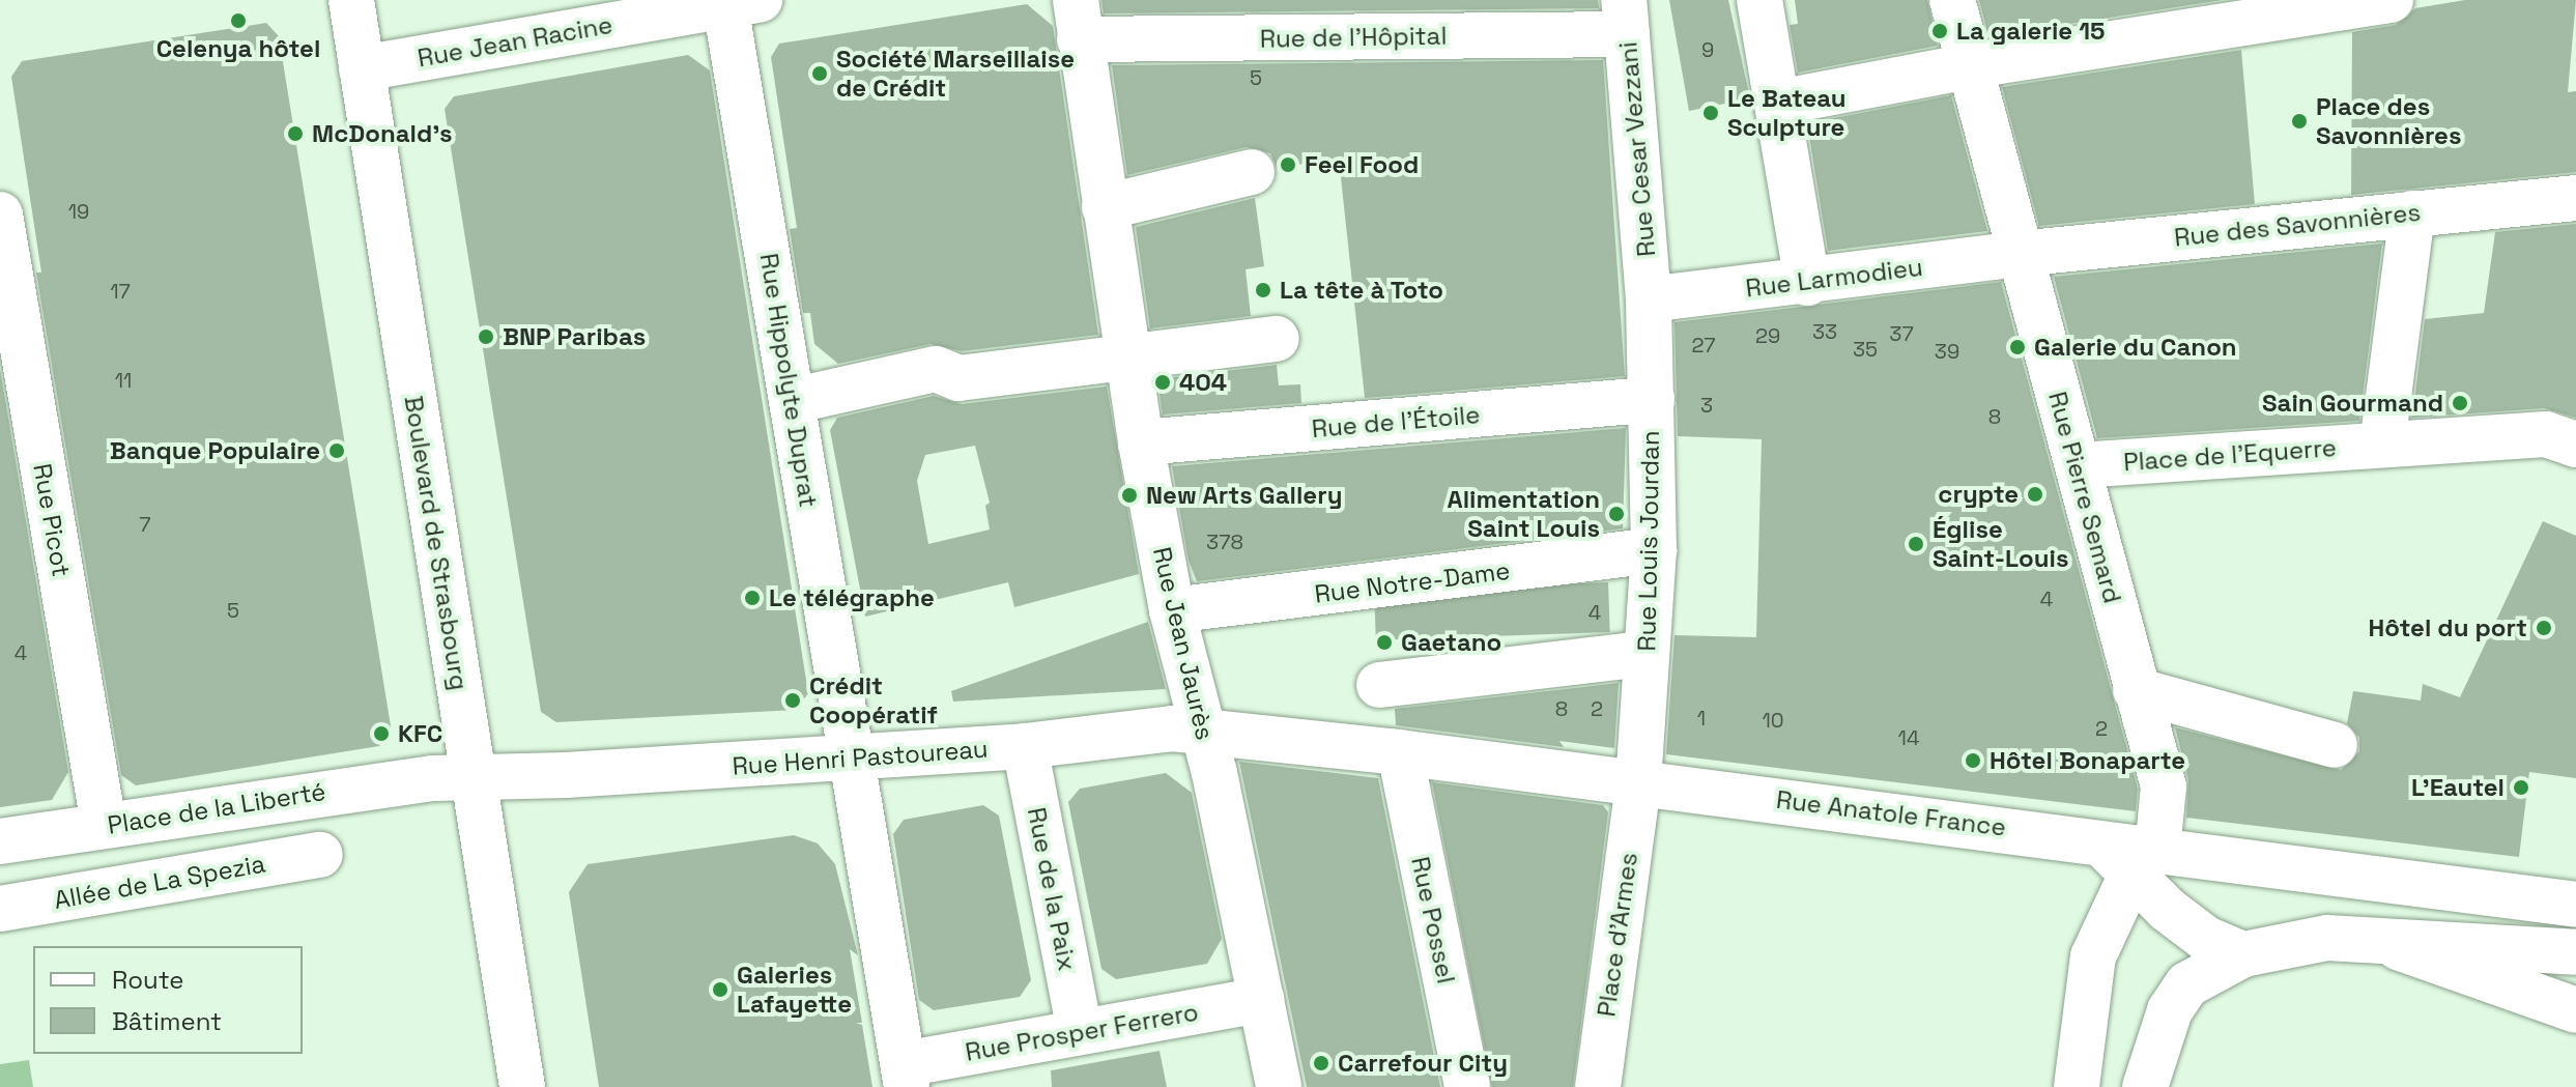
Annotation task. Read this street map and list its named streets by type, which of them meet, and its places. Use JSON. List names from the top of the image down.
{
  "streets": {
    "street": [
      "Rue de l'Hôpital",
      "Rue Jean Racine",
      "Rue Cesar Vezzani",
      "Rue des Savonnières",
      "Rue Larmodieu",
      "Rue Hippolyte Duprat",
      "Rue de l'Étoile",
      "Place de l'Equerre",
      "Rue Pierre Semard",
      "Rue Picot",
      "Rue Louis Jourdan",
      "Boulevard de Strasbourg",
      "Rue Notre-Dame",
      "Rue Jean Jaurès",
      "Rue Henri Pastoureau",
      "Place de la Liberté",
      "Rue Anatole France",
      "Allée de La Spezia",
      "Rue de la Paix",
      "Rue Possel",
      "Place d'Armes",
      "Rue Prosper Ferrero"
    ]
  },
  "crossings": [
    ["Rue de l'Hôpital", "Rue Cesar Vezzani"],
    ["Rue de l'Hôpital", "Rue Jean Jaurès"],
    ["Rue Jean Racine", "Rue Hippolyte Duprat"],
    ["Rue Jean Racine", "Boulevard de Strasbourg"],
    ["Rue Cesar Vezzani", "Rue Larmodieu"],
    ["Rue Cesar Vezzani", "Rue Louis Jourdan"],
    ["Rue des Savonnières", "Rue Larmodieu"],
    ["Rue des Savonnières", "Rue Pierre Semard"],
    ["Rue Larmodieu", "Rue Pierre Semard"],
    ["Rue Larmodieu", "Rue Louis Jourdan"],
    ["Rue Hippolyte Duprat", "Rue Henri Pastoureau"],
    ["Rue Hippolyte Duprat", "Rue Prosper Ferrero"],
    ["Rue de l'Étoile", "Rue Louis Jourdan"],
    ["Rue de l'Étoile", "Rue Jean Jaurès"],
    ["Place de l'Equerre", "Rue Pierre Semard"],
    ["Rue Pierre Semard", "Rue Anatole France"],
    ["Rue Picot", "Place de la Liberté"],
    ["Rue Louis Jourdan", "Rue Notre-Dame"],
    ["Rue Louis Jourdan", "Rue Anatole France"],
    ["Rue Louis Jourdan", "Place d'Armes"],
    ["Boulevard de Strasbourg", "Rue Henri Pastoureau"],
    ["Boulevard de Strasbourg", "Place de la Liberté"],
    ["Rue Notre-Dame", "Rue Jean Jaurès"],
    ["Rue Jean Jaurès", "Rue Henri Pastoureau"],
    ["Rue Jean Jaurès", "Rue Anatole France"],
    ["Rue Jean Jaurès", "Rue Prosper Ferrero"],
    ["Rue Henri Pastoureau", "Place de la Liberté"],
    ["Rue Henri Pastoureau", "Rue Anatole France"],
    ["Rue Henri Pastoureau", "Rue de la Paix"],
    ["Rue Anatole France", "Rue Possel"],
    ["Rue Anatole France", "Place d'Armes"],
    ["Rue de la Paix", "Rue Prosper Ferrero"]
  ],
  "places": [
    "Celenya hôtel",
    "La galerie 15",
    "Société Marseillaise de Crédit",
    "Le Bateau Sculpture",
    "Place des Savonnières",
    "McDonald's",
    "Feel Food",
    "La tête à Toto",
    "BNP Paribas",
    "Galerie du Canon",
    "404",
    "Sain Gourmand",
    "Banque Populaire",
    "crypte",
    "New Arts Gallery",
    "Alimentation Saint Louis",
    "Église Saint-Louis",
    "Le télégraphe",
    "Hôtel du port",
    "Gaetano",
    "Crédit Coopératif",
    "KFC",
    "Hôtel Bonaparte",
    "L'Eautel",
    "Galeries Lafayette",
    "Carrefour City"
  ],
  "house_numbers": [
    "9",
    "5",
    "19",
    "17",
    "33",
    "37",
    "29",
    "27",
    "35",
    "39",
    "11",
    "3",
    "8",
    "7",
    "378",
    "4",
    "5",
    "4",
    "4",
    "8",
    "2",
    "1",
    "10",
    "2",
    "14"
  ],
  "legend": ["Route", "Bâtiment"]
}
